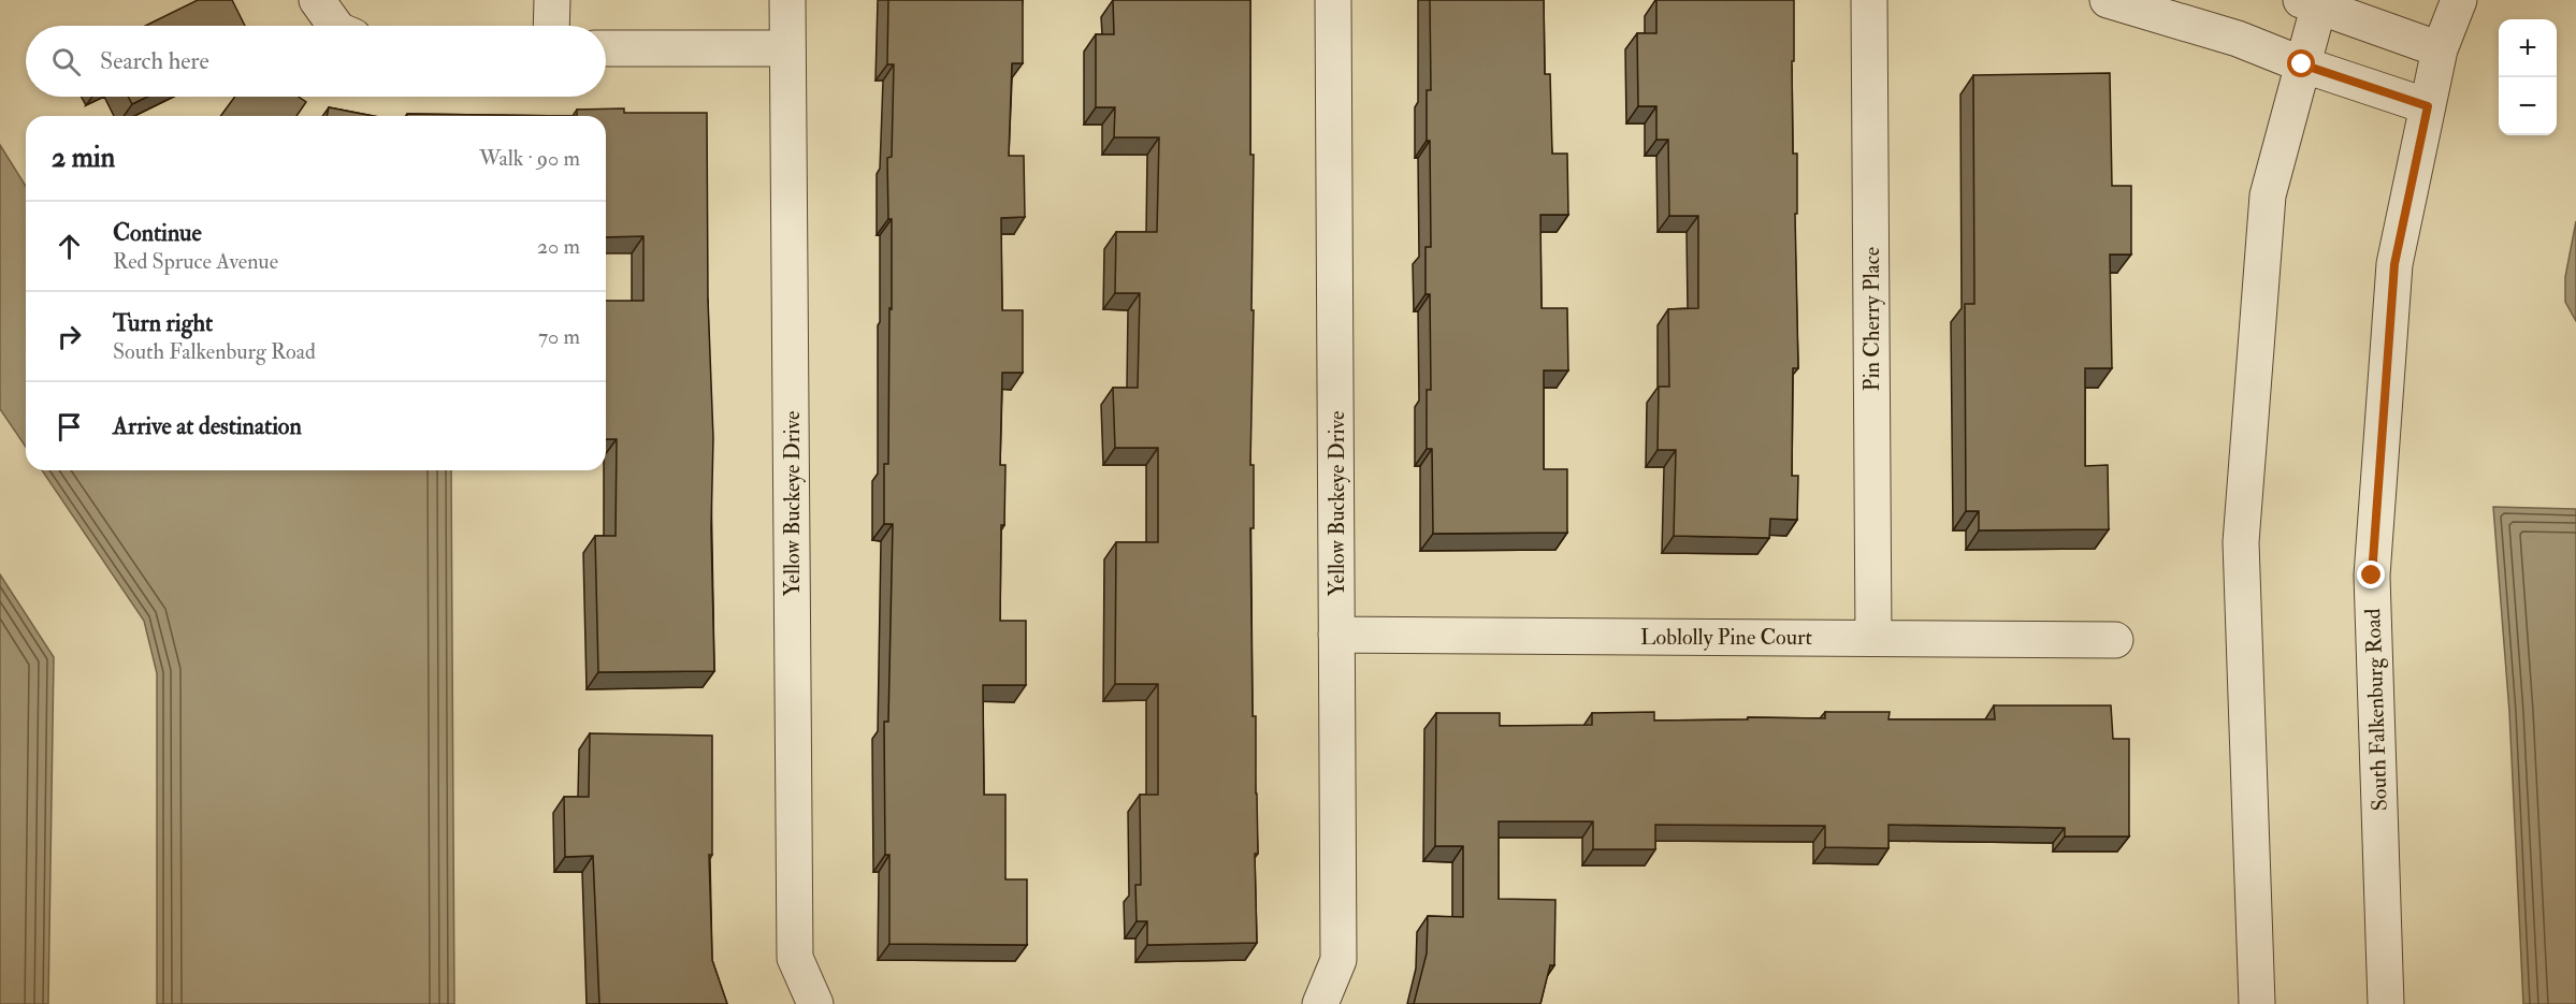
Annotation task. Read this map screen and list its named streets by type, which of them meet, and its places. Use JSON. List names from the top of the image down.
{
  "streets": {
    "street": [
      "Pin Cherry Place",
      "Yellow Buckeye Drive",
      "Loblolly Pine Court",
      "South Falkenburg Road"
    ]
  },
  "crossings": [
    ["Pin Cherry Place", "Loblolly Pine Court"],
    ["Yellow Buckeye Drive", "Loblolly Pine Court"]
  ],
  "page": {
    "map_buttons": ["+", "−"],
    "search": "Search here",
    "heading": ["2 min", "Walk · 90 m"],
    "list": [
      ["Continue", "Red Spruce Avenue", "20 m"],
      ["Turn right", "South Falkenburg Road", "70 m"],
      "Arrive at destination"
    ]
  }
}
